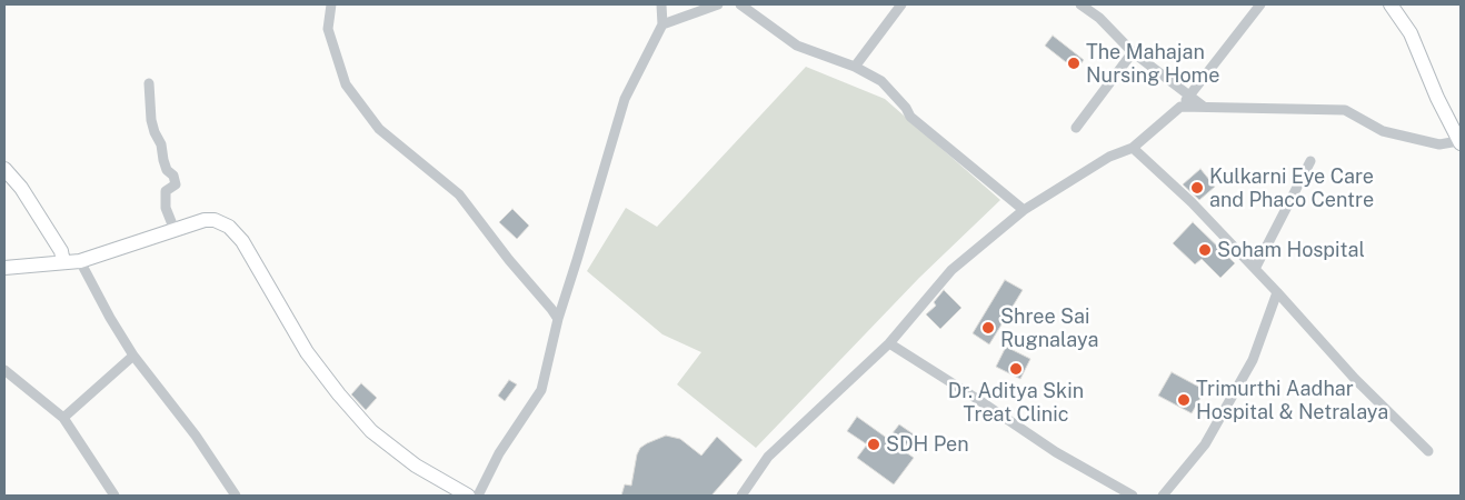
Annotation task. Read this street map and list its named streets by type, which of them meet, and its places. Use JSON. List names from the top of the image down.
{
  "places": [
    "The Mahajan Nursing Home",
    "Kulkarni Eye Care and Phaco Centre",
    "Soham Hospital",
    "Shree Sai Rugnalaya",
    "Dr. Aditya Skin Treat Clinic",
    "Trimurthi Aadhar Hospital & Netralaya",
    "SDH Pen"
  ]
}
